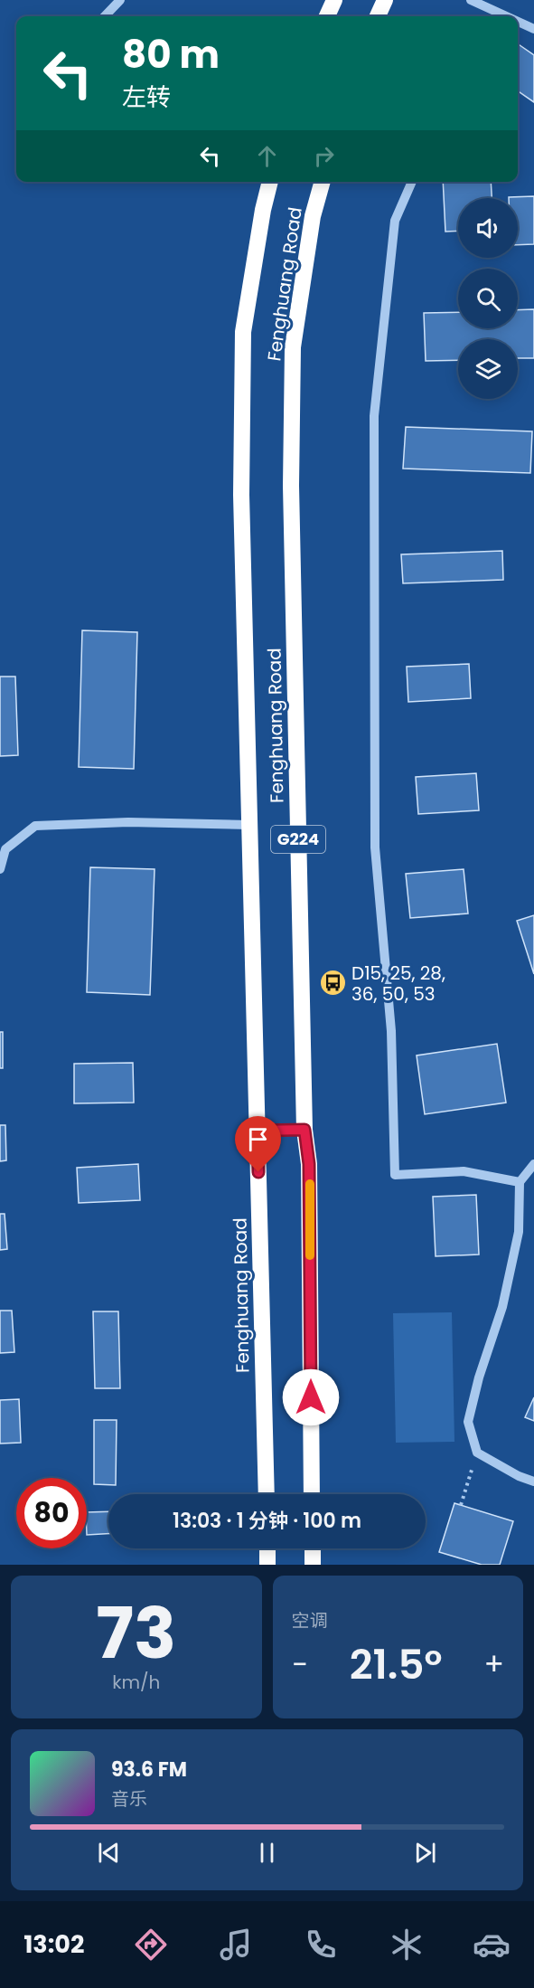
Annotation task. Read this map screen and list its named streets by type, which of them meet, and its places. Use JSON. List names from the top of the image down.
{
  "streets": {
    "highway": ["Fenghuang Road", "G224"]
  },
  "places": {
    "bus stop": ["D15, 25, 28, 36, 50, 53"]
  },
  "page": {
    "turn": ["80 m", "左转"],
    "limit": "80",
    "trip": "13:03 · 1 分钟 · 100 m",
    "tile": [
      ["73", "km/h"],
      "空调"
    ],
    "heat": ["−", "21.5°", "+"],
    "song": ["93.6 FM", "音乐"],
    "tabs": "13:02"
  }
}
